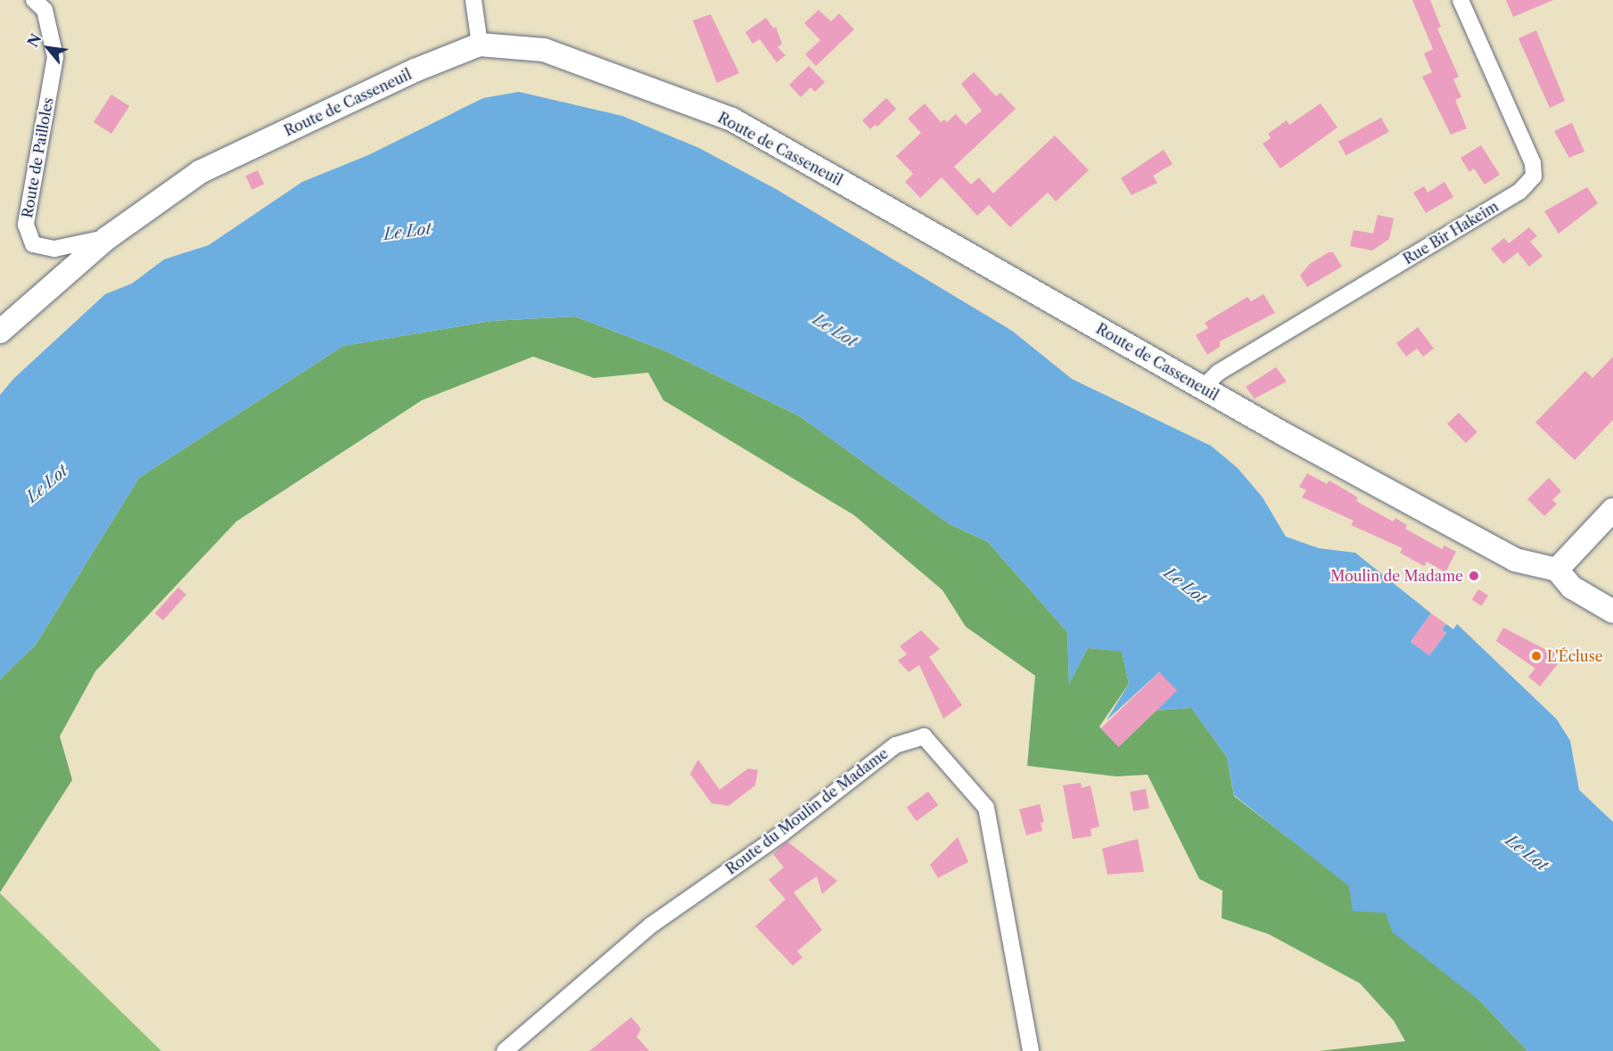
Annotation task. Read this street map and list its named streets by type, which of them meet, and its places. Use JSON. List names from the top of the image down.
{
  "streets": {
    "main road": ["Route de Casseneuil"],
    "street": ["Route de Pailloles", "Rue Bir Hakeim", "Route du Moulin de Madame"]
  },
  "crossings": [
    ["Route de Casseneuil", "Route de Pailloles"],
    ["Route de Casseneuil", "Rue Bir Hakeim"]
  ],
  "water": ["Le Lot"],
  "places": ["Moulin de Madame", "L'Écluse"],
  "north": "top left"
}
